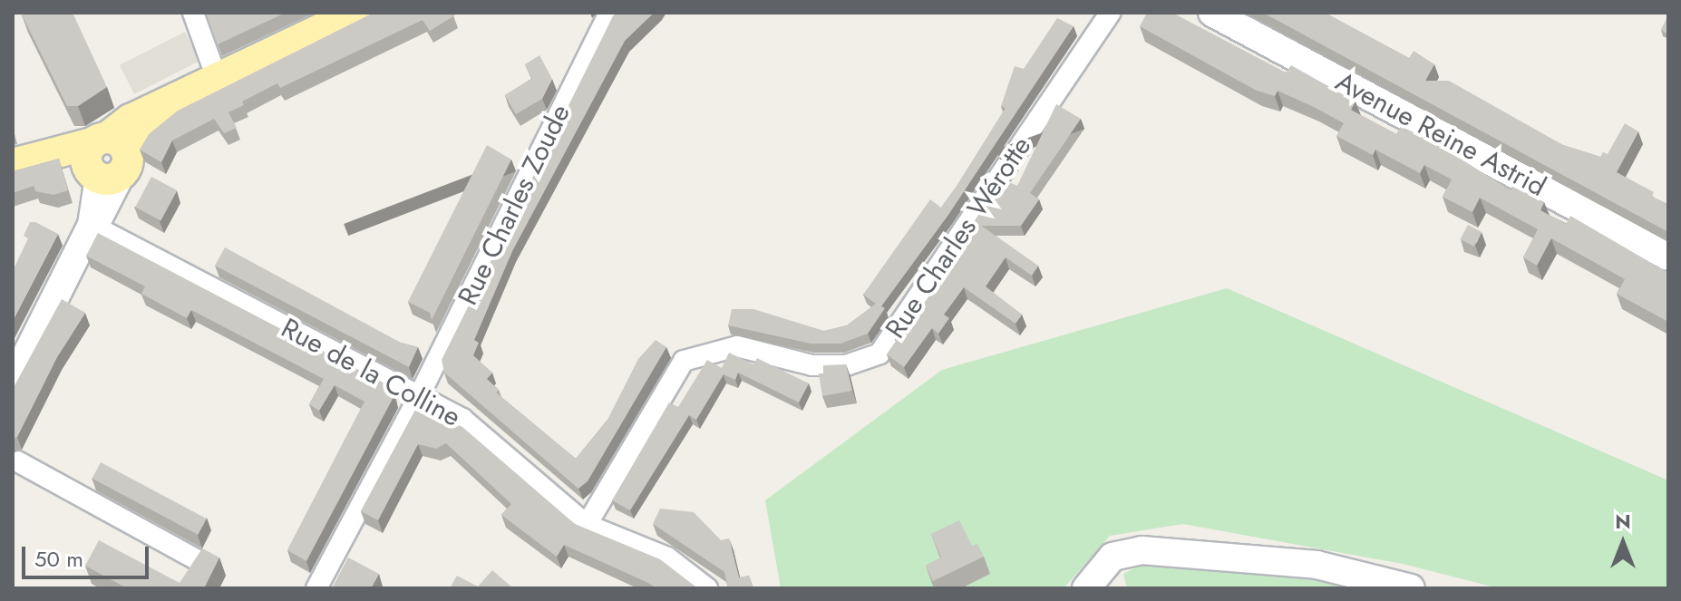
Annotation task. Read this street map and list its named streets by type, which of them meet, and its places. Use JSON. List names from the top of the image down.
{
  "streets": {
    "main road": ["Avenue Reine Astrid"],
    "street": ["Rue Charles Zoude", "Rue Charles Wérotte", "Rue de la Colline"]
  },
  "crossings": [
    ["Rue Charles Zoude", "Rue de la Colline"],
    ["Rue Charles Wérotte", "Rue de la Colline"]
  ],
  "scale_bar": "50 m",
  "north": "top"
}
